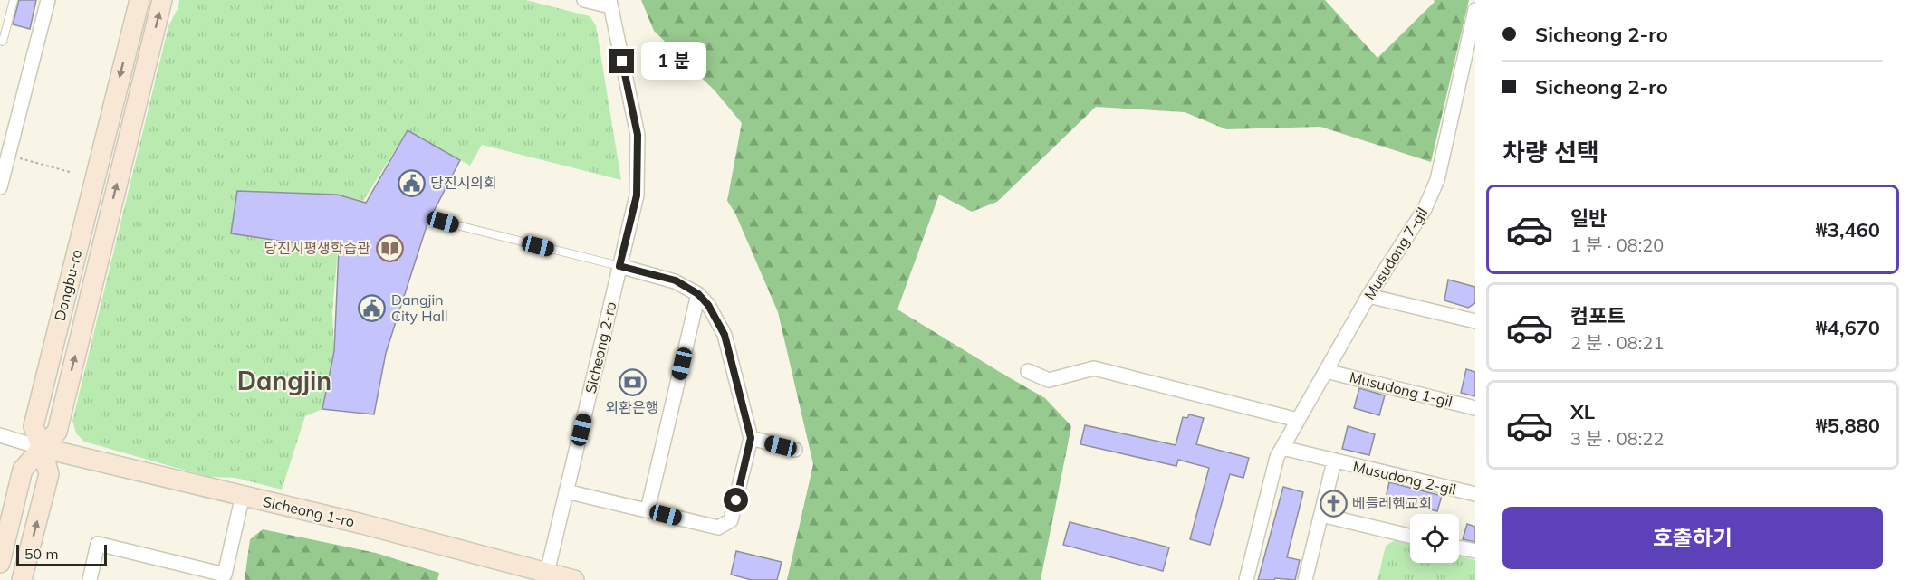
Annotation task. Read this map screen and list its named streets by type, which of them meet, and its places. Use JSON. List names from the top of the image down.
{
  "streets": {
    "street": [
      "Musudong 7-gil",
      "Dongbu-ro",
      "Sicheong 2-ro",
      "Musudong 1-gil",
      "Musudong 2-gil",
      "Sicheong 1-ro"
    ]
  },
  "crossings": [
    ["Musudong 7-gil", "Musudong 1-gil"],
    ["Musudong 7-gil", "Musudong 2-gil"],
    ["Dongbu-ro", "Sicheong 1-ro"],
    ["Sicheong 2-ro", "Sicheong 1-ro"]
  ],
  "districts": ["Dangjin"],
  "places": {
    "public building": ["당진시의회", "Dangjin City Hall"],
    "library": ["당진시평생학습관"],
    "bank": ["외환은행"],
    "church": ["베들레헴교회"]
  },
  "scale_bar": "50 m",
  "page": {
    "banner": ["Sicheong 2-ro", "Sicheong 2-ro"],
    "bubble": "1 분",
    "heading": "차량 선택",
    "list": [
      {
        "name": "일반",
        "note": "1 분 · 08:20",
        "value": "₩3,460"
      },
      {
        "name": "컴포트",
        "note": "2 분 · 08:21",
        "value": "₩4,670"
      },
      {
        "name": "XL",
        "note": "3 분 · 08:22",
        "value": "₩5,880"
      }
    ],
    "buttons": "호출하기",
    "scale": "50 m"
  }
}
